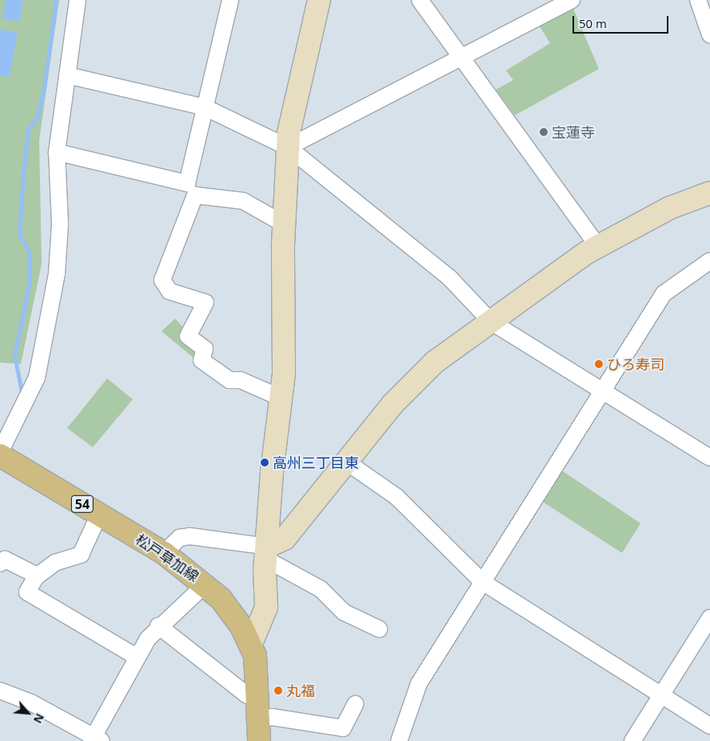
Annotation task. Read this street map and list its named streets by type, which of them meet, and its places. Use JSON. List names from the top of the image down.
{
  "streets": {
    "main road": ["54", "松戸草加線"]
  },
  "places": [
    "宝蓮寺",
    "ひろ寿司",
    "高州三丁目東",
    "丸福"
  ],
  "scale_bar": "50 m",
  "north": "bottom right"
}
